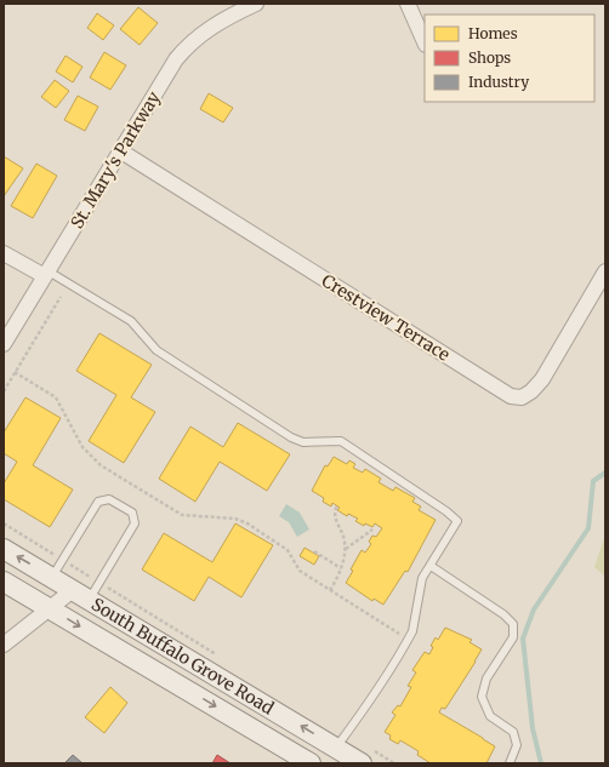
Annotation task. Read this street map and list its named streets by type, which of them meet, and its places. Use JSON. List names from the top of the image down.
{
  "streets": {
    "main road": ["South Buffalo Grove Road"],
    "street": ["St. Mary's Parkway", "Crestview Terrace"]
  },
  "crossings": [
    ["St. Mary's Parkway", "Crestview Terrace"]
  ],
  "legend": ["Homes", "Shops", "Industry"]
}
